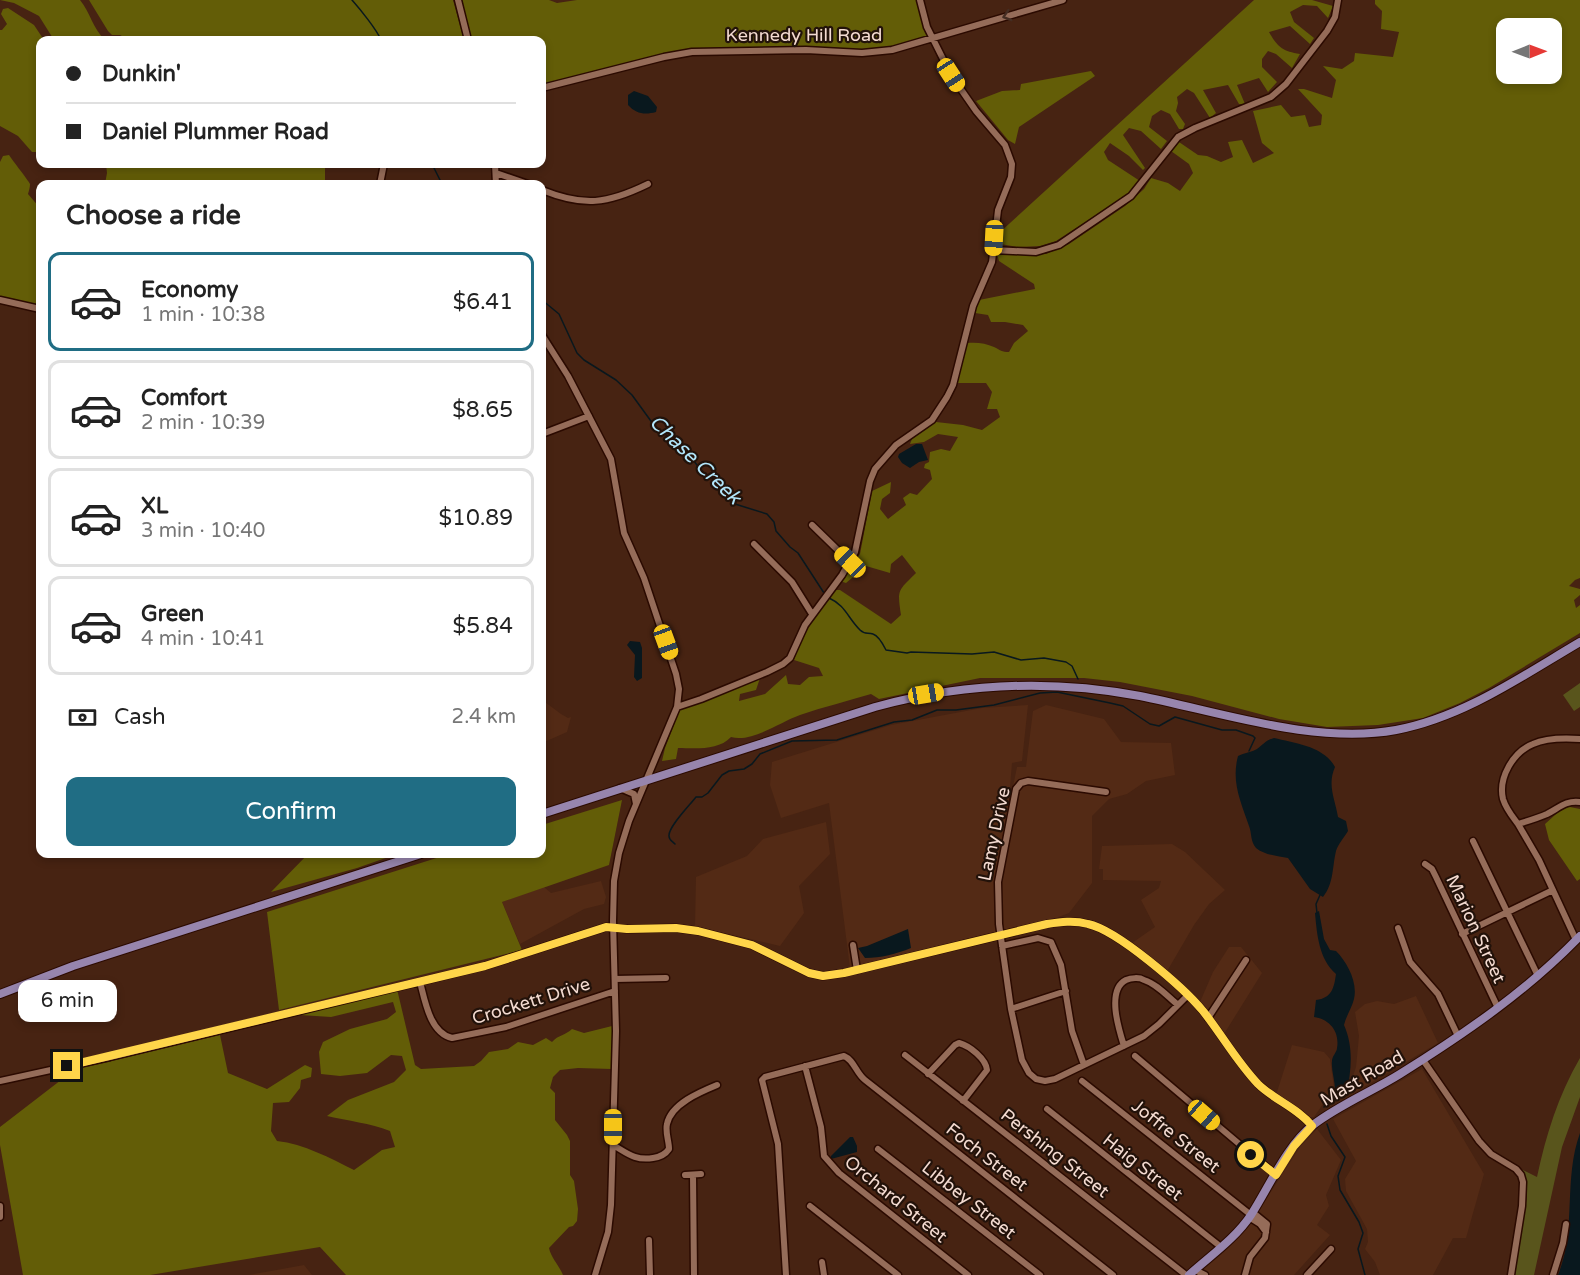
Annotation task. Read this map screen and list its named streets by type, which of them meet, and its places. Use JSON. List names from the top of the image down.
{
  "streets": {
    "main road": ["Mast Road"],
    "street": [
      "Kennedy Hill Road",
      "Lamy Drive",
      "Marion Street",
      "Crockett Drive",
      "Joffre Street",
      "Pershing Street",
      "Foch Street",
      "Haig Street",
      "Orchard Street",
      "Libbey Street"
    ]
  },
  "crossings": [
    ["Marion Street", "Mast Road"],
    ["Mast Road", "Joffre Street"],
    ["Mast Road", "Pershing Street"],
    ["Mast Road", "Haig Street"],
    ["Foch Street", "Orchard Street"]
  ],
  "water": ["Chase Creek"],
  "north": "right",
  "page": {
    "banner": ["Dunkin'", "Daniel Plummer Road"],
    "heading": "Choose a ride",
    "list": [
      {
        "name": "Economy",
        "note": "1 min · 10:38",
        "value": "$6.41"
      },
      {
        "name": "Comfort",
        "note": "2 min · 10:39",
        "value": "$8.65"
      },
      {
        "name": "XL",
        "note": "3 min · 10:40",
        "value": "$10.89"
      },
      {
        "name": "Green",
        "note": "4 min · 10:41",
        "value": "$5.84"
      }
    ],
    "pay": ["Cash", "2.4 km"],
    "buttons": "Confirm",
    "bubble": "6 min"
  }
}
